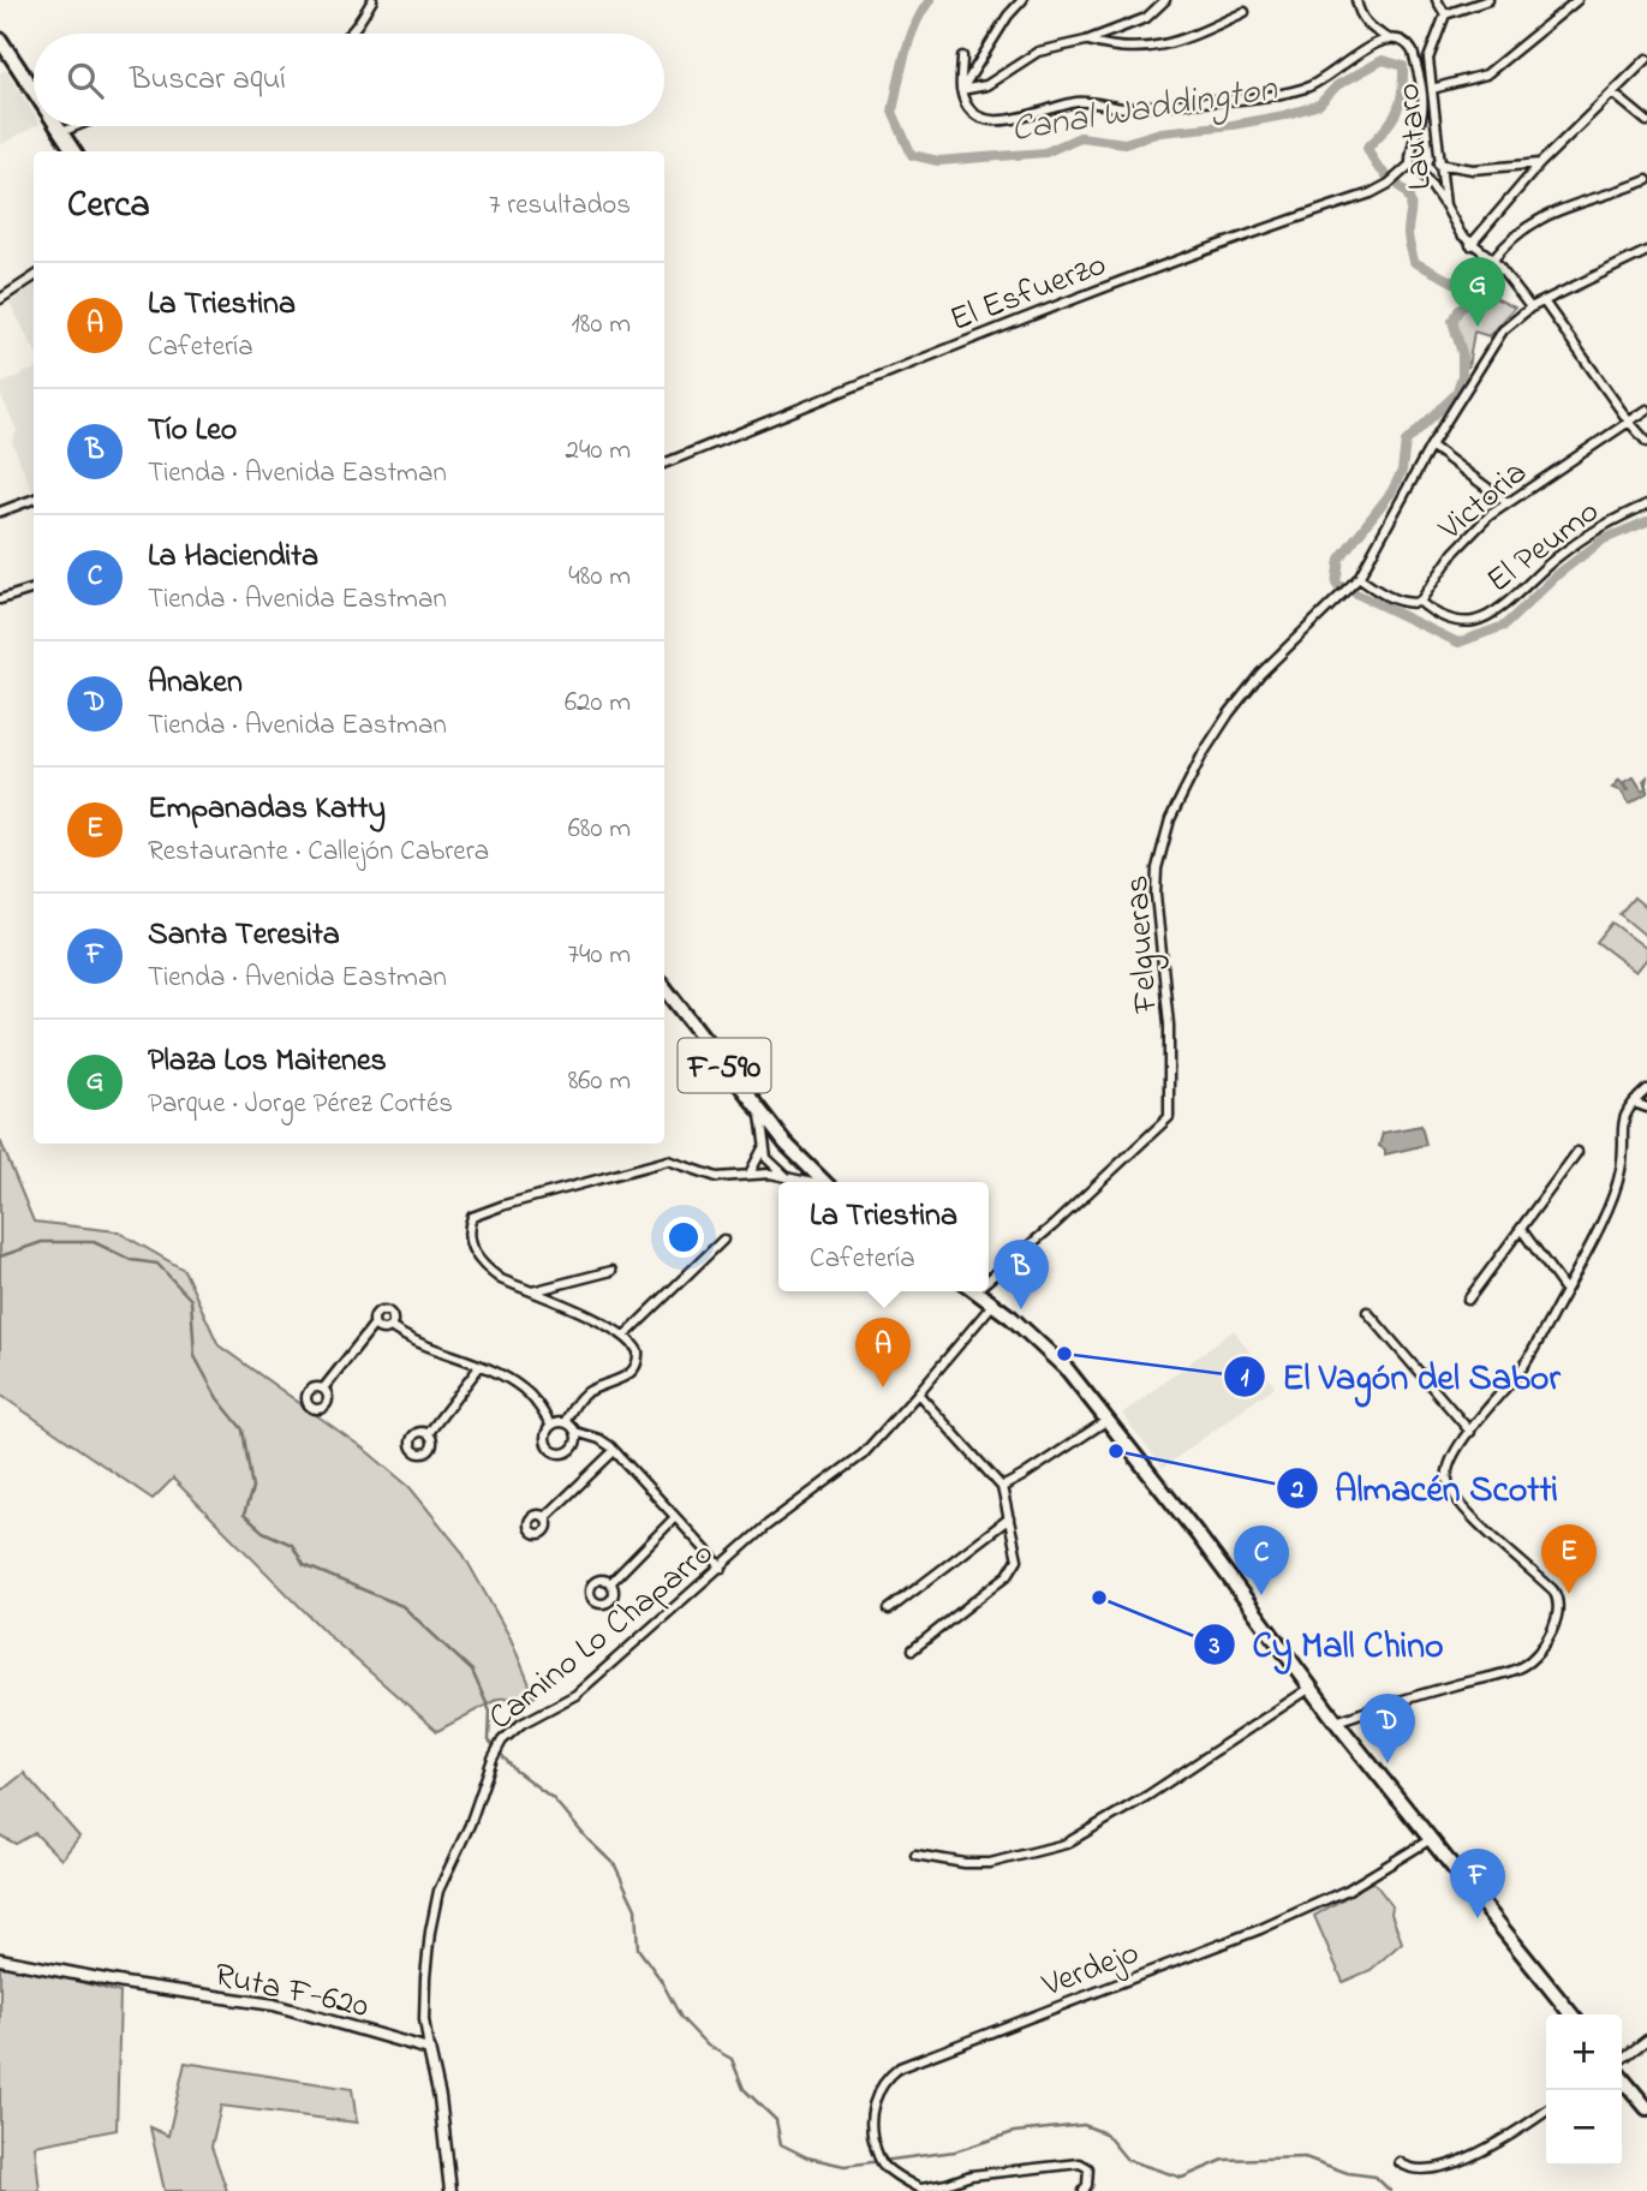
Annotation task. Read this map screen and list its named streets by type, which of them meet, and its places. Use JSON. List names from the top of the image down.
{
  "streets": {
    "main road": ["F-590"],
    "street": [
      "Lautaro",
      "El Esfuerzo",
      "Victoria",
      "El Peumo",
      "Felgueras",
      "Camino Lo Chaparro",
      "Verdejo",
      "Ruta F-620"
    ]
  },
  "crossings": [
    ["Lautaro", "El Esfuerzo"],
    ["Lautaro", "Felgueras"],
    ["Victoria", "El Peumo"],
    ["Camino Lo Chaparro", "Ruta F-620"]
  ],
  "water": ["Canal Waddington"],
  "places": ["El Vagón del Sabor", "Almacén Scotti", "Cy Mall Chino"],
  "page": {
    "search": "Buscar aquí",
    "heading": ["Cerca", "7 resultados"],
    "pins": [
      "G",
      "B",
      "A",
      "E",
      "C",
      "D",
      "F"
    ],
    "list": [
      {
        "mark": "A",
        "name": "La Triestina",
        "note": "Cafetería",
        "value": "180 m"
      },
      {
        "mark": "B",
        "name": "Tío Leo",
        "note": "Tienda · Avenida Eastman",
        "value": "240 m"
      },
      {
        "mark": "C",
        "name": "La Haciendita",
        "note": "Tienda · Avenida Eastman",
        "value": "480 m"
      },
      {
        "mark": "D",
        "name": "Anaken",
        "note": "Tienda · Avenida Eastman",
        "value": "620 m"
      },
      {
        "mark": "E",
        "name": "Empanadas Katty",
        "note": "Restaurante · Callejón Cabrera",
        "value": "680 m"
      },
      {
        "mark": "F",
        "name": "Santa Teresita",
        "note": "Tienda · Avenida Eastman",
        "value": "740 m"
      },
      {
        "mark": "G",
        "name": "Plaza Los Maitenes",
        "note": "Parque · Jorge Pérez Cortés",
        "value": "860 m"
      }
    ],
    "popup": ["La Triestina", "Cafetería"],
    "map_buttons": ["+", "−"]
  }
}
